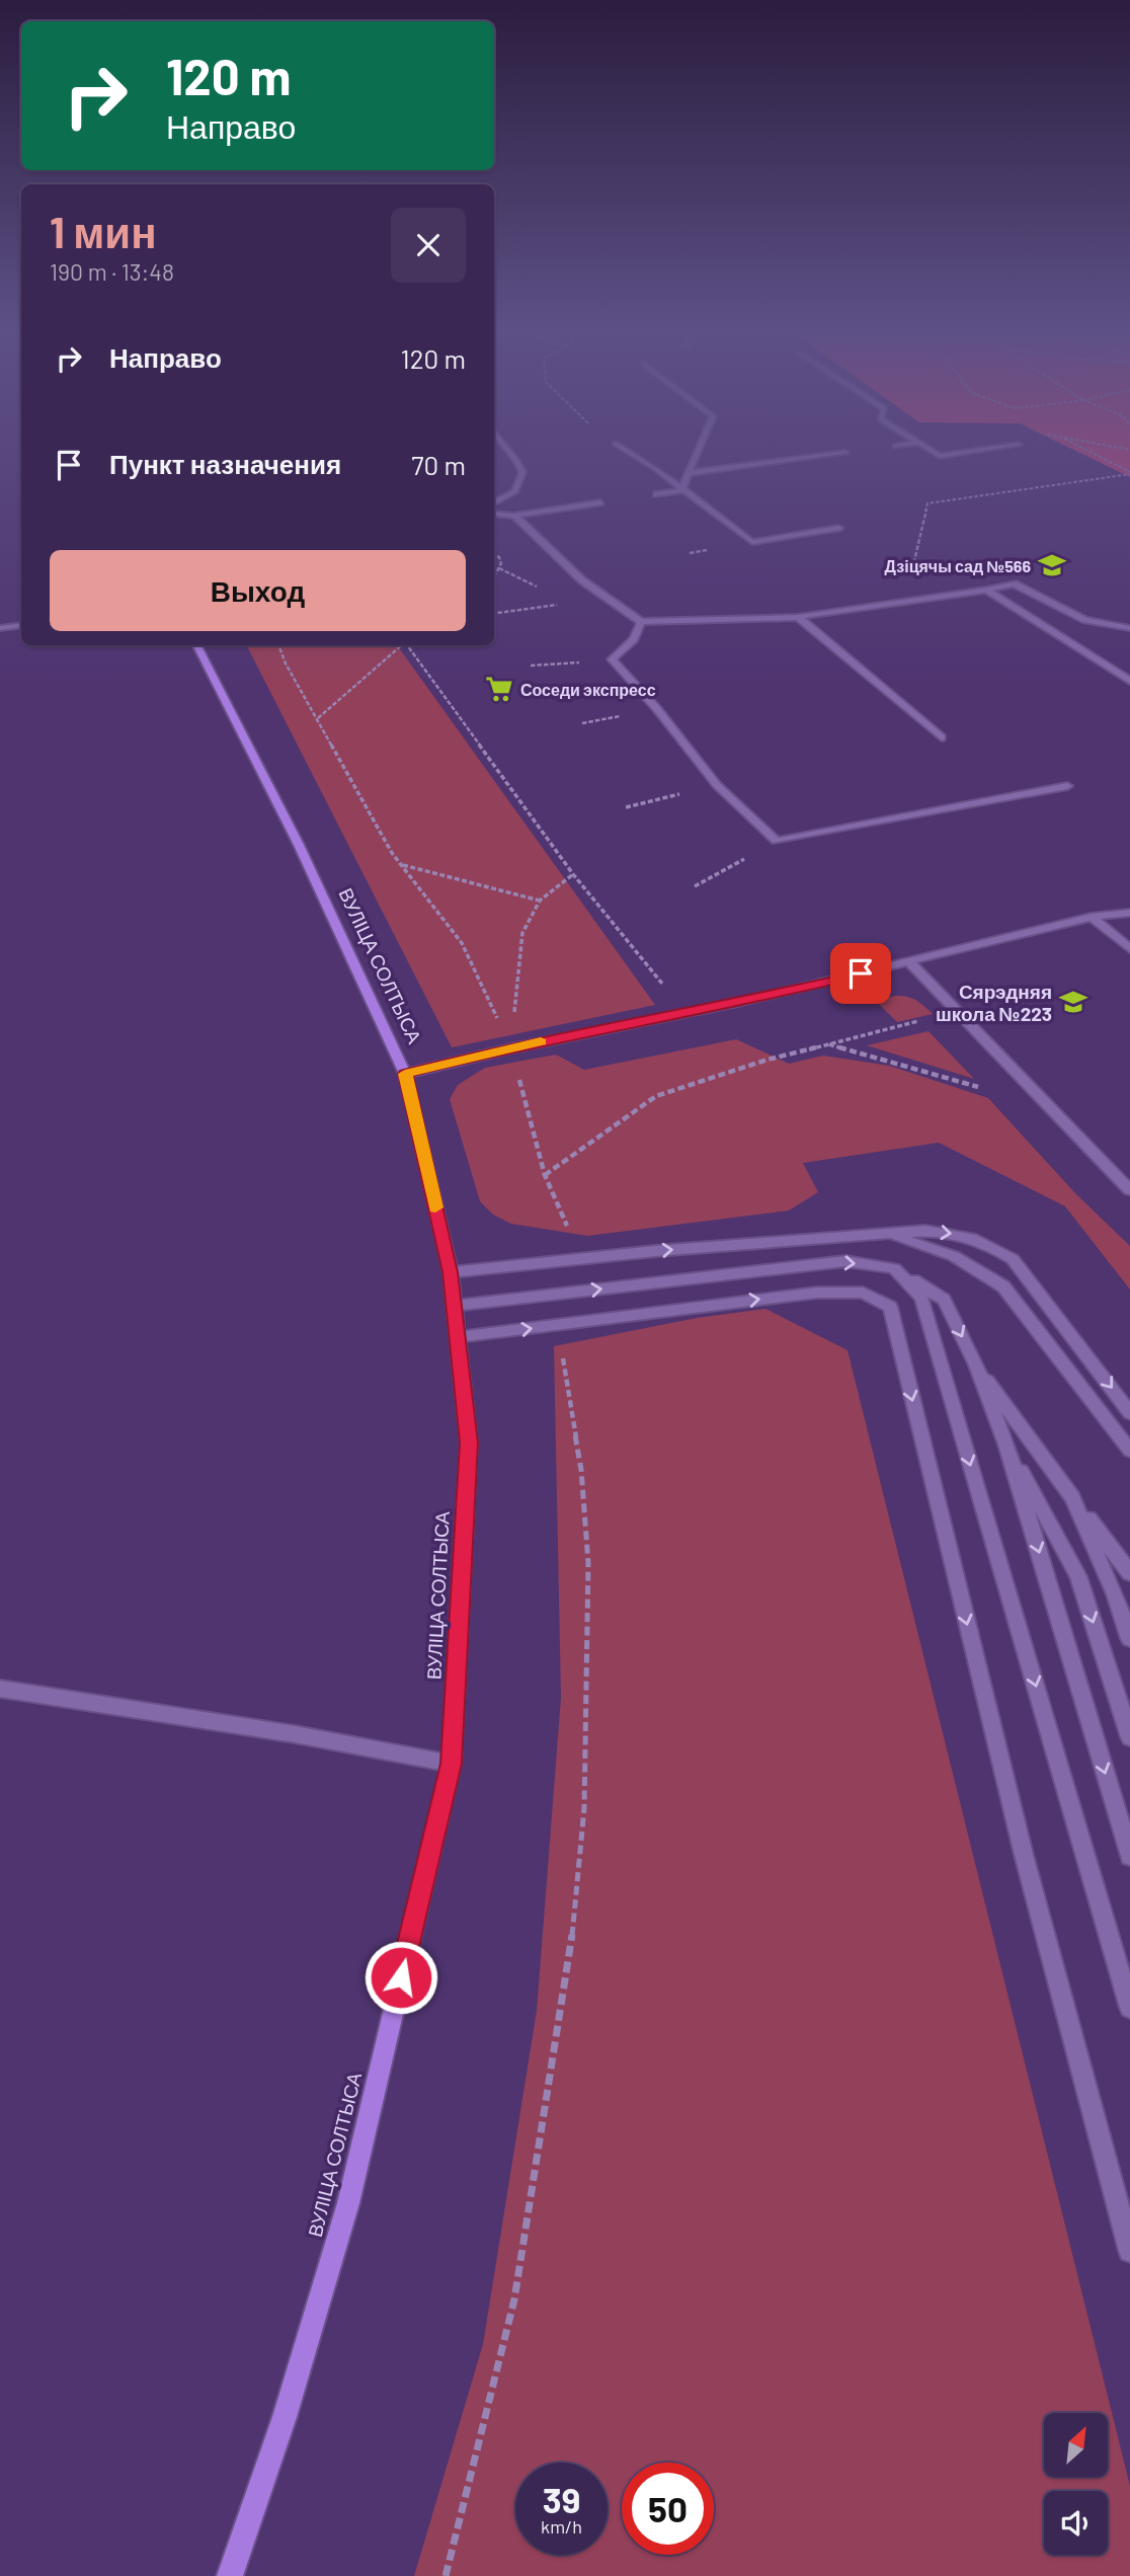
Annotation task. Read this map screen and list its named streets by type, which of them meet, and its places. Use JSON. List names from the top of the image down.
{
  "streets": {
    "main road": ["ВУЛІЦА СОЛТЫСА"]
  },
  "places": {
    "school or university": ["Дзіцячы сад №566", "Сярэдняя школа №223"],
    "supermarket": ["Соседи экспресс"]
  },
  "north": "top right",
  "page": {
    "turn": ["120 m", "Направо"],
    "heading": ["1 мин", "190 m · 13:48"],
    "list": [
      {
        "name": "Направо",
        "value": "120 m"
      },
      {
        "name": "Пункт назначения",
        "value": "70 m"
      }
    ],
    "buttons": "Выход",
    "speed": "39 km/h",
    "limit": "50"
  }
}
